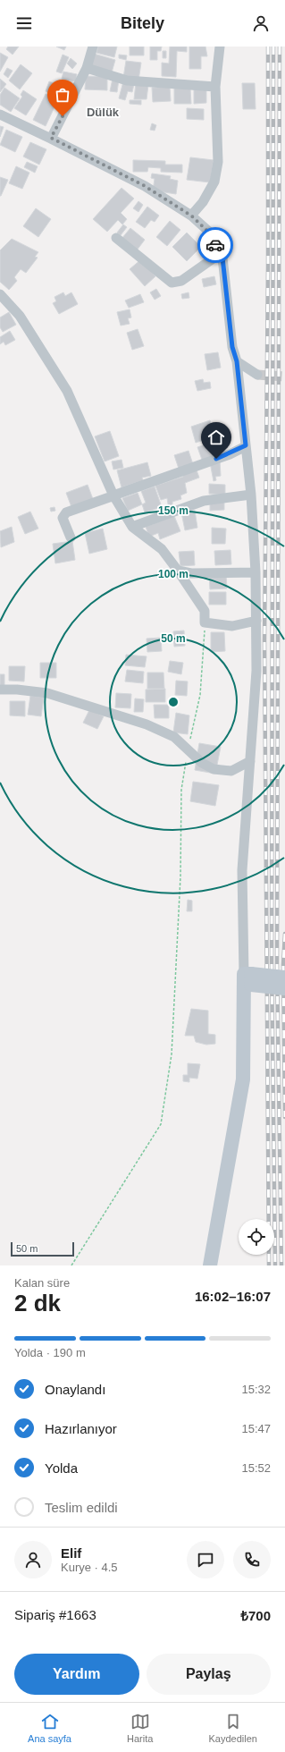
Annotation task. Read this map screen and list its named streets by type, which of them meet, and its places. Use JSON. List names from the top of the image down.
{
  "districts": ["Dülük"],
  "scale_bar": "50 m",
  "page": {
    "header": "Bitely",
    "scale": "50 m",
    "heading": ["2 dk", "Kalan süre", "16:02–16:07"],
    "panel": [
      "Elif",
      "Kurye · 4.5",
      "Sipariş #1663",
      "₺700"
    ],
    "bar": "Yolda · 190 m",
    "list": [
      ["Onaylandı", "15:32"],
      ["Hazırlanıyor", "15:47"],
      ["Yolda", "15:52"],
      "Teslim edildi"
    ],
    "buttons": ["Yardım", "Paylaş"],
    "tabs": ["Ana sayfa", "Harita", "Kaydedilen"]
  },
  "rings": ["150 m", "100 m", "50 m"]
}
